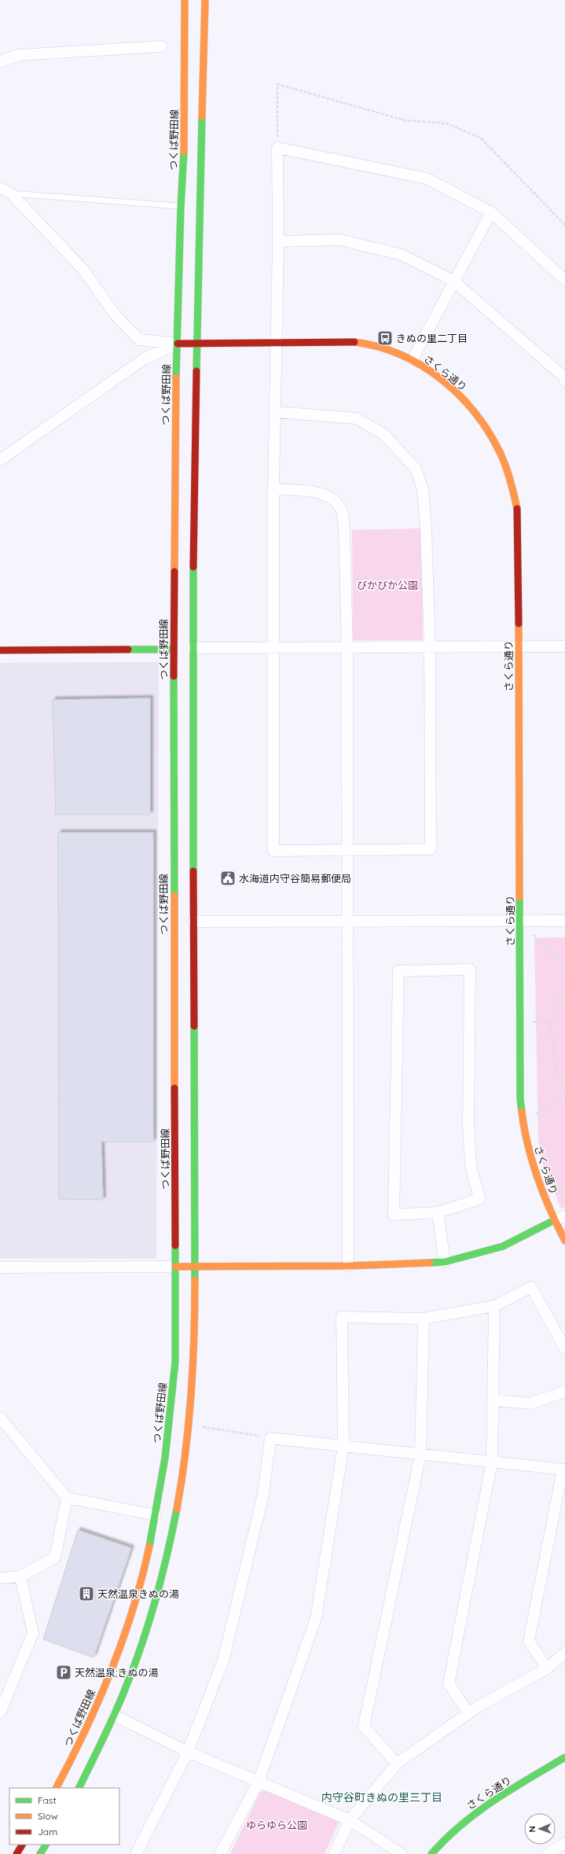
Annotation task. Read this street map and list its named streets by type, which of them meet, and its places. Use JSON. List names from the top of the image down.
{
  "streets": {
    "main road": ["つくば野田線", "さくら通り"]
  },
  "crossings": [
    ["つくば野田線", "さくら通り"]
  ],
  "districts": ["内守谷町きぬの里三丁目"],
  "parks": ["ぴかぴか公園", "ゆらゆら公園"],
  "places": {
    "bus stop": ["きぬの里二丁目"],
    "public building": ["水海道内守谷簡易郵便局"],
    "building": ["天然温泉きぬの湯"],
    "parking": ["天然温泉;きぬの湯"]
  },
  "legend": ["Fast", "Slow", "Jam"],
  "north": "left"
}
